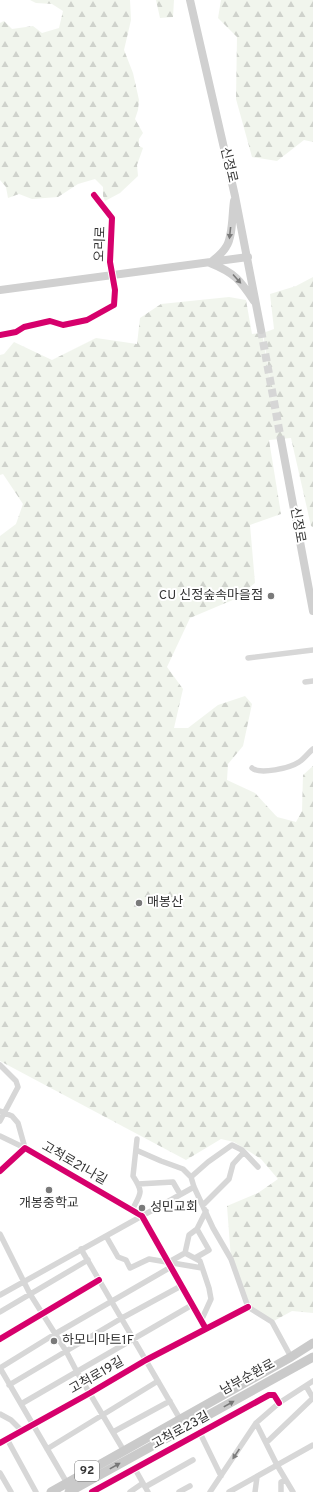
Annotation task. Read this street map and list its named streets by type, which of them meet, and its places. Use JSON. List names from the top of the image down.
{
  "streets": {
    "main road": [
      "신정로",
      "오리로",
      "남부순환로",
      "92"
    ],
    "street": ["고척로21나길", "고척로19길", "고척로23길"]
  },
  "crossings": [
    ["신정로", "오리로"]
  ],
  "places": [
    "CU 신정숲속마을점",
    "매봉산",
    "개봉중학교",
    "성민교회",
    "하모니마트1F"
  ]
}
